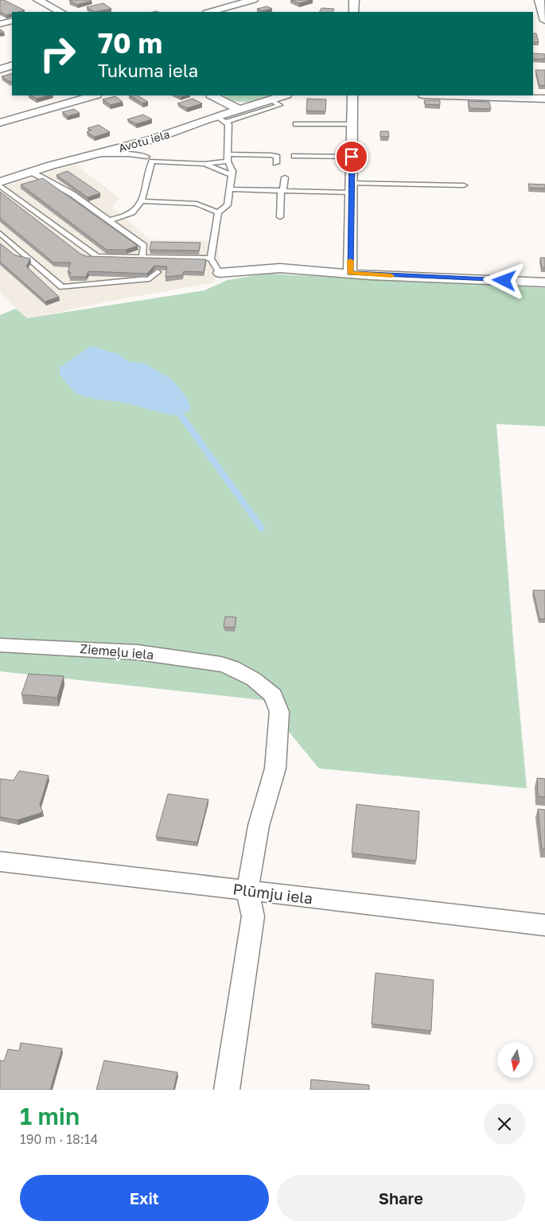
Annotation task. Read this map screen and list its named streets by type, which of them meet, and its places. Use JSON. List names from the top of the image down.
{
  "streets": {
    "street": ["Avotu iela", "Ziemeļu iela", "Plūmju iela"]
  },
  "crossings": [
    ["Ziemeļu iela", "Plūmju iela"]
  ],
  "north": "bottom",
  "page": {
    "turn": ["70 m", "Tukuma iela"],
    "heading": ["1 min", "190 m · 18:14"],
    "buttons": ["Exit", "Share"]
  }
}
